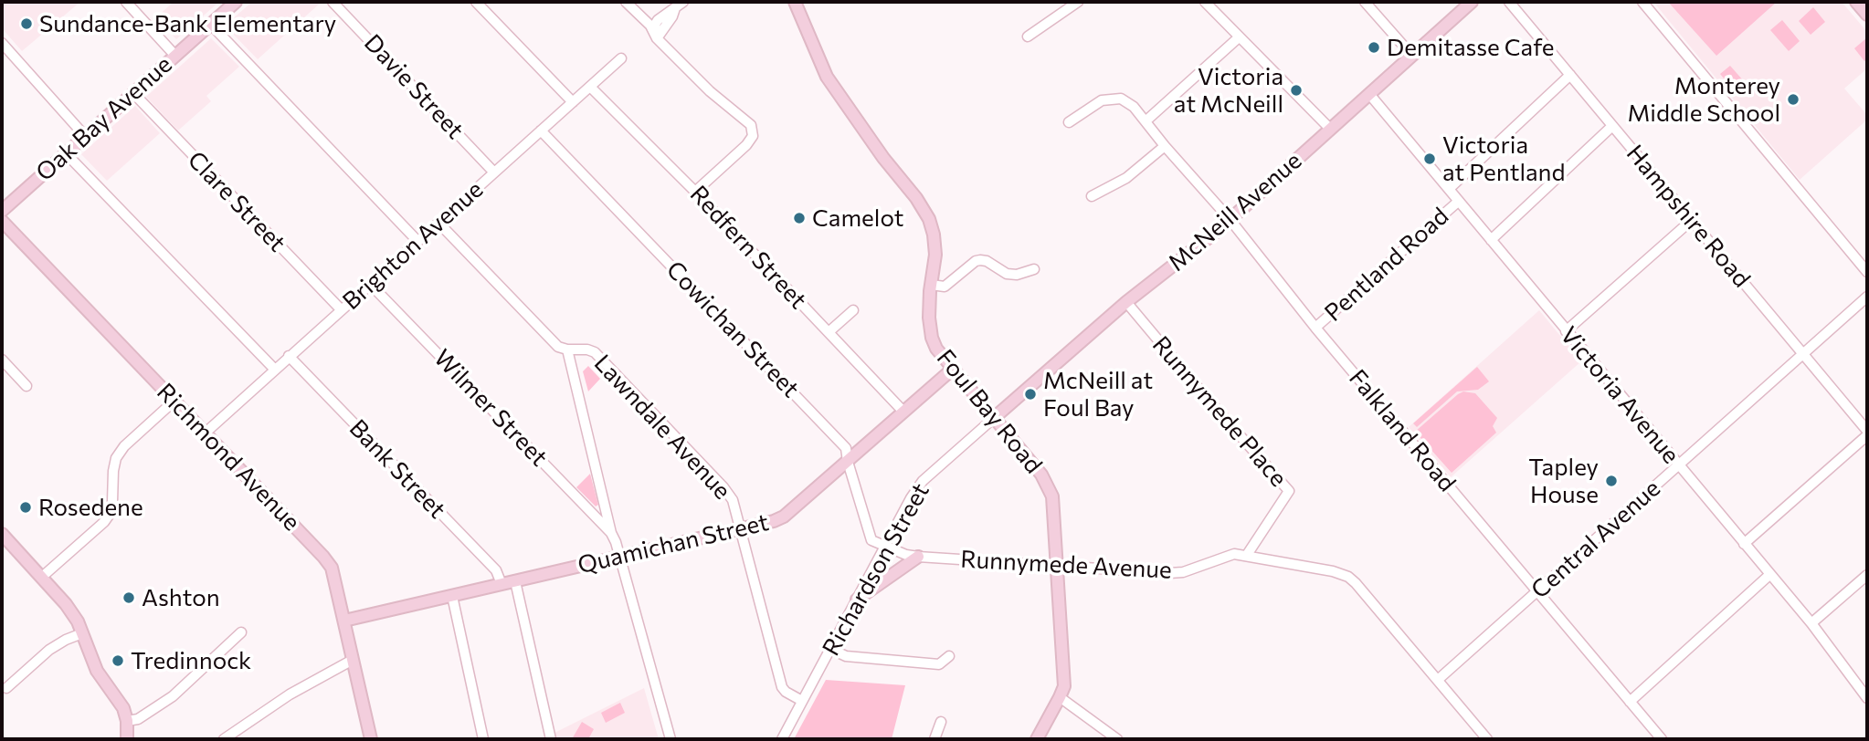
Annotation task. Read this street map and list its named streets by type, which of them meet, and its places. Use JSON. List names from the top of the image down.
{
  "streets": {
    "street": [
      "Davie Street",
      "Oak Bay Avenue",
      "Clare Street",
      "McNeill Avenue",
      "Hampshire Road",
      "Brighton Avenue",
      "Redfern Street",
      "Pentland Road",
      "Cowichan Street",
      "Victoria Avenue",
      "Wilmer Street",
      "Foul Bay Road",
      "Runnymede Place",
      "Lawndale Avenue",
      "Falkland Road",
      "Richmond Avenue",
      "Bank Street",
      "Central Avenue",
      "Quamichan Street",
      "Runnymede Avenue",
      "Richardson Street"
    ]
  },
  "crossings": [
    ["Davie Street", "Brighton Avenue"],
    ["Oak Bay Avenue", "Clare Street"],
    ["Clare Street", "Brighton Avenue"],
    ["McNeill Avenue", "Victoria Avenue"],
    ["McNeill Avenue", "Foul Bay Road"],
    ["McNeill Avenue", "Runnymede Place"],
    ["McNeill Avenue", "Falkland Road"],
    ["McNeill Avenue", "Richardson Street"],
    ["Hampshire Road", "Pentland Road"],
    ["Hampshire Road", "Central Avenue"],
    ["Brighton Avenue", "Redfern Street"],
    ["Brighton Avenue", "Cowichan Street"],
    ["Brighton Avenue", "Wilmer Street"],
    ["Brighton Avenue", "Richmond Avenue"],
    ["Brighton Avenue", "Bank Street"],
    ["Redfern Street", "Quamichan Street"],
    ["Pentland Road", "Victoria Avenue"],
    ["Pentland Road", "Falkland Road"],
    ["Cowichan Street", "Quamichan Street"],
    ["Cowichan Street", "Runnymede Avenue"],
    ["Cowichan Street", "Richardson Street"],
    ["Victoria Avenue", "Central Avenue"],
    ["Foul Bay Road", "Quamichan Street"],
    ["Foul Bay Road", "Runnymede Avenue"],
    ["Foul Bay Road", "Richardson Street"],
    ["Runnymede Place", "Runnymede Avenue"],
    ["Lawndale Avenue", "Quamichan Street"],
    ["Lawndale Avenue", "Richardson Street"],
    ["Falkland Road", "Central Avenue"],
    ["Richmond Avenue", "Quamichan Street"],
    ["Bank Street", "Quamichan Street"],
    ["Central Avenue", "Runnymede Avenue"],
    ["Runnymede Avenue", "Richardson Street"]
  ],
  "places": [
    "Sundance-Bank Elementary",
    "Demitasse Cafe",
    "Victoria at McNeill",
    "Monterey Middle School",
    "Victoria at Pentland",
    "Camelot",
    "McNeill at Foul Bay",
    "Tapley House",
    "Rosedene",
    "Ashton",
    "Tredinnock"
  ]
}
